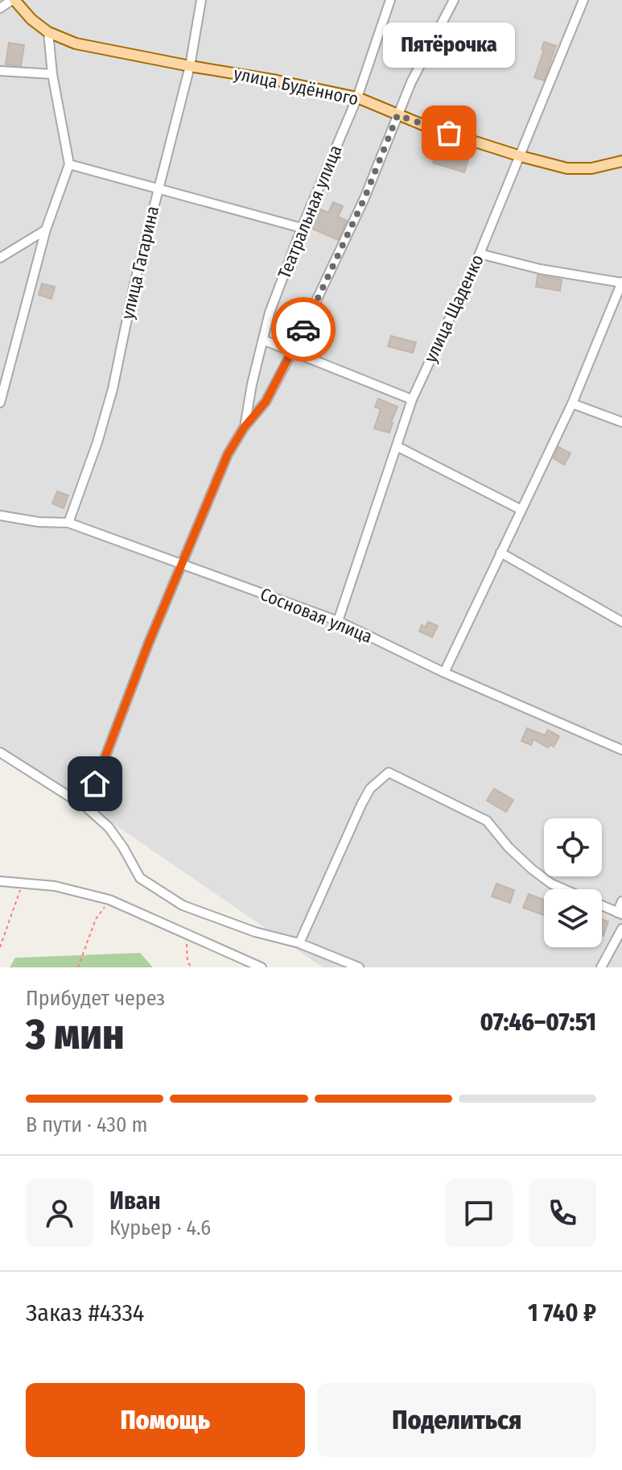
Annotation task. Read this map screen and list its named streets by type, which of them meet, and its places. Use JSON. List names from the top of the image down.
{
  "streets": {
    "main road": ["улица Будённого"],
    "street": [
      "Театральная улица",
      "улица Гагарина",
      "улица Щаденко",
      "Сосновая улица"
    ]
  },
  "crossings": [
    ["улица Будённого", "Театральная улица"],
    ["улица Будённого", "улица Гагарина"],
    ["улица Будённого", "улица Щаденко"],
    ["улица Гагарина", "Сосновая улица"],
    ["улица Щаденко", "Сосновая улица"]
  ],
  "places": ["Пятёрочка"],
  "page": {
    "bubble": "Пятёрочка",
    "heading": ["3 мин", "Прибудет через", "07:46–07:51"],
    "panel": [
      "Иван",
      "Курьер · 4.6",
      "Заказ #4334",
      "1 740 ₽"
    ],
    "bar": "В пути · 430 m",
    "buttons": ["Помощь", "Поделиться"]
  }
}
